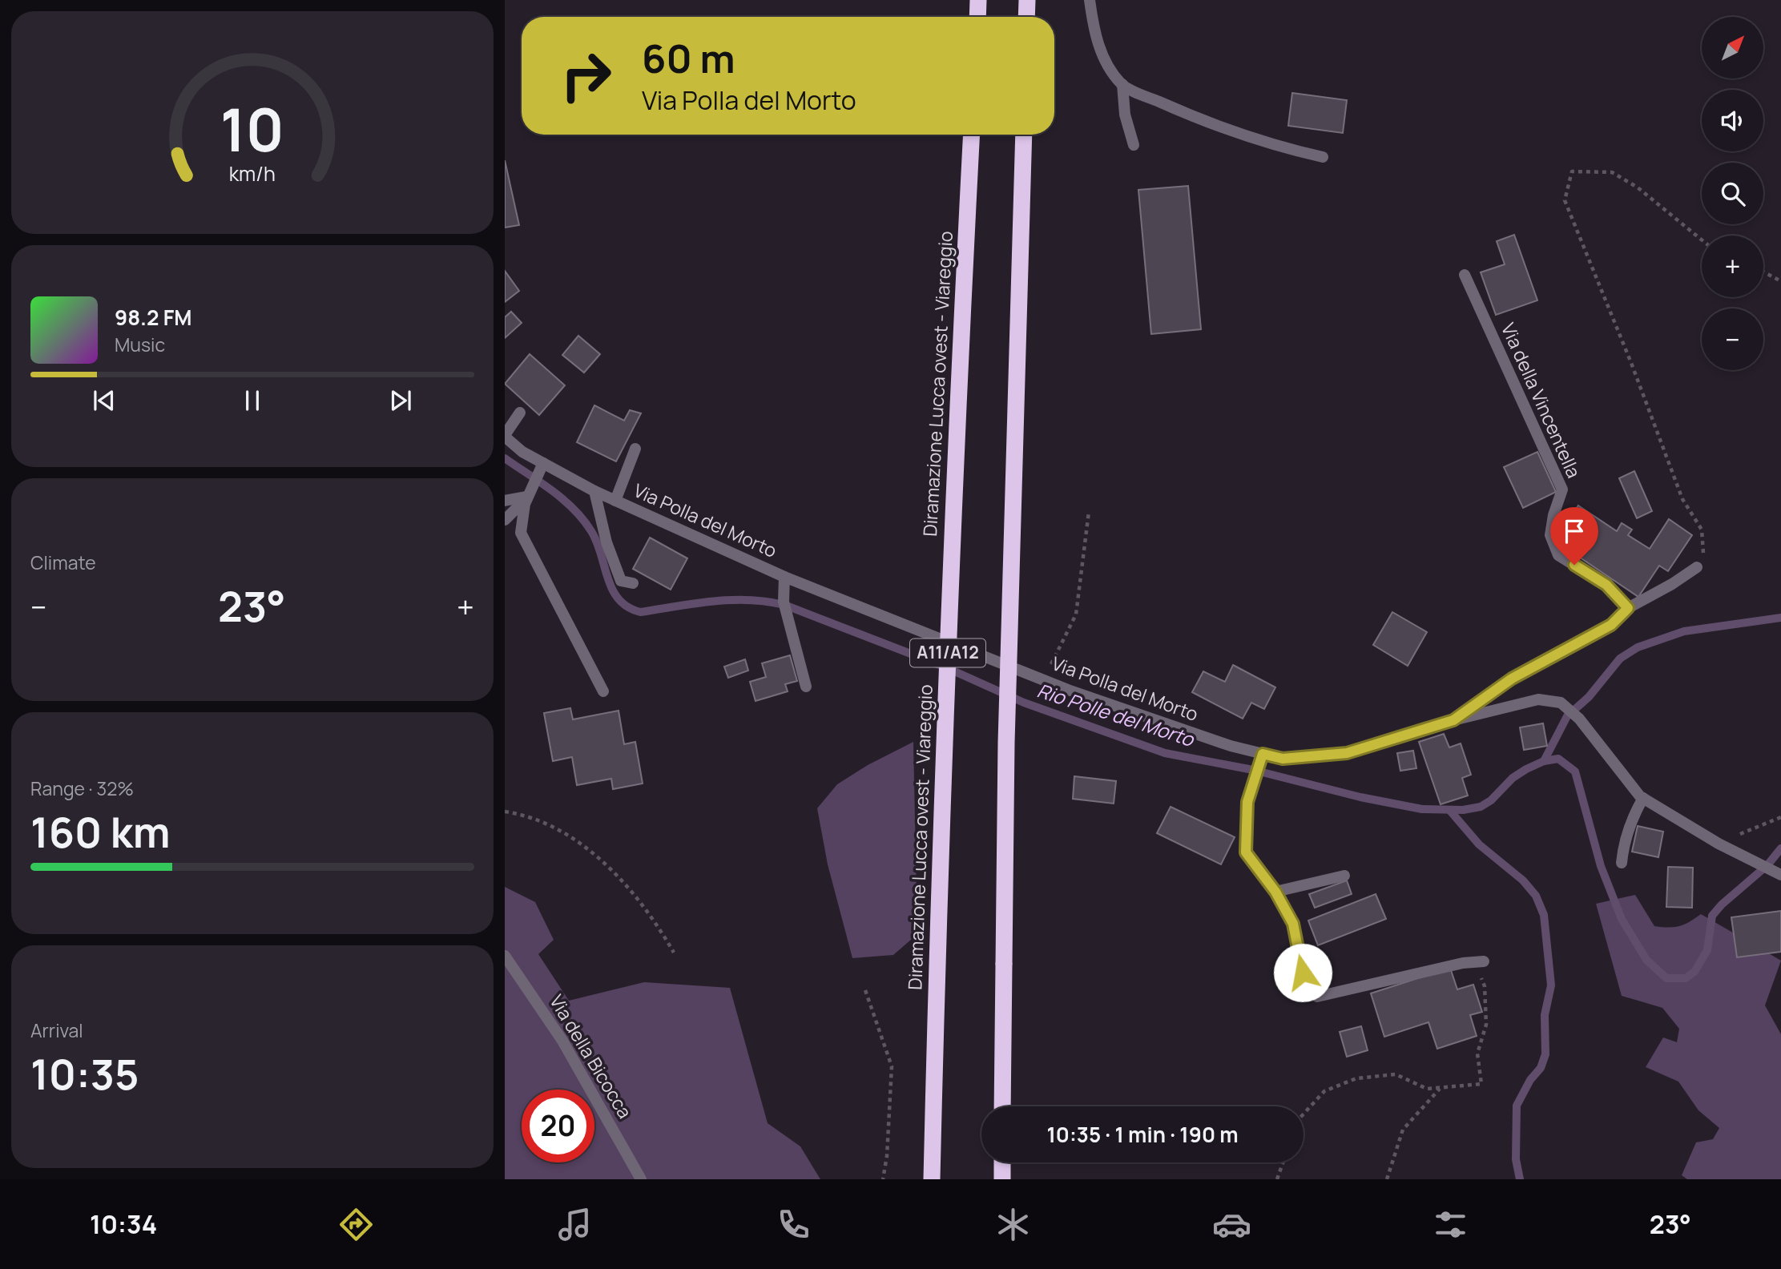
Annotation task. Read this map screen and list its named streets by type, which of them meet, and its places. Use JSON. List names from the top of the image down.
{
  "streets": {
    "highway": ["Diramazione Lucca ovest - Viareggio", "A11/A12"],
    "street": ["Via della Vincentella", "Via Polla del Morto", "Via della Bicocca"]
  },
  "water": ["Rio Polle del Morto"],
  "north": "top right",
  "page": {
    "map_buttons": ["+", "−"],
    "turn": ["60 m", "Via Polla del Morto"],
    "song": ["98.2 FM", "Music"],
    "tile": [
      "Climate",
      ["Range · 32%", "160 km"],
      ["Arrival", "10:35"]
    ],
    "heat": ["−", "23°", "+"],
    "limit": "20",
    "trip": "10:35 · 1 min · 190 m",
    "tabs": ["10:34", "23°"],
    "gauge": ["10", "km/h"]
  }
}
